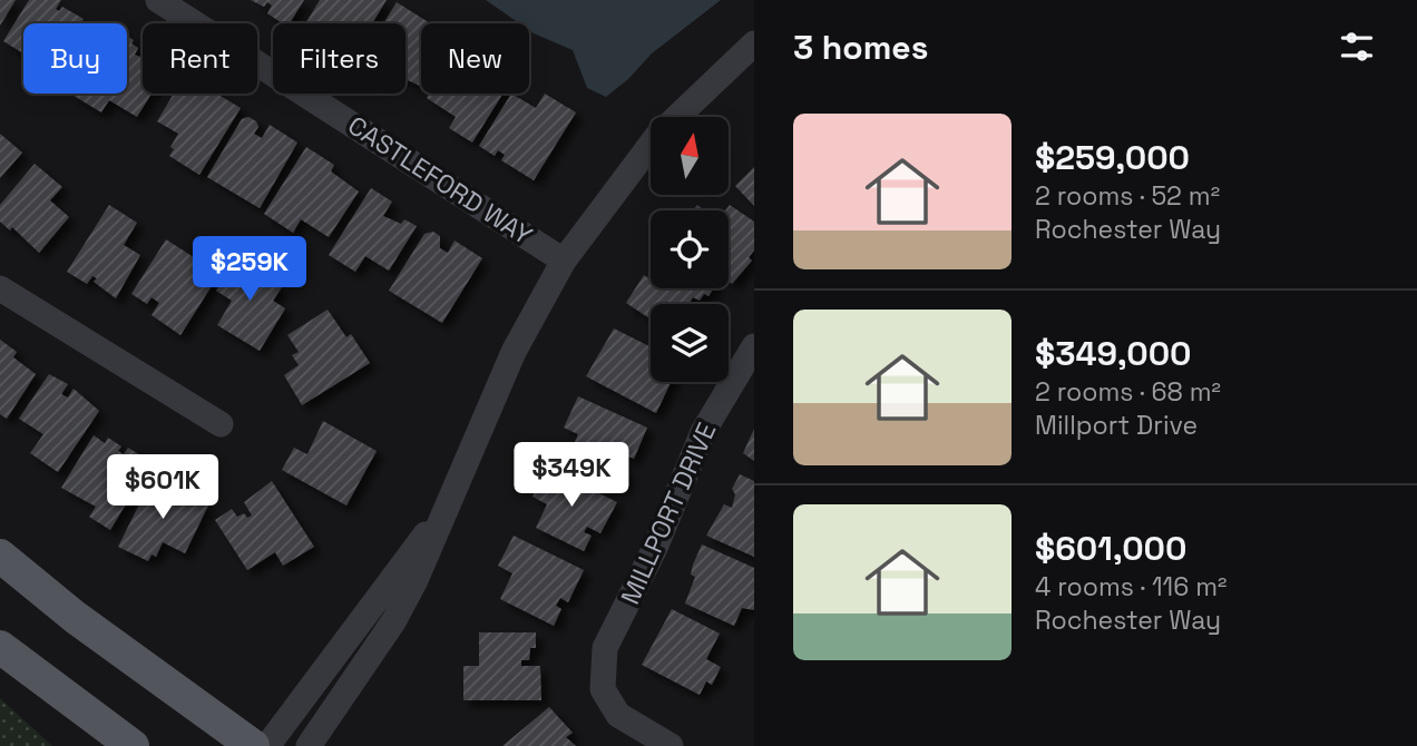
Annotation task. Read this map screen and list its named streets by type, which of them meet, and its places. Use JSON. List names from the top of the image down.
{
  "streets": {
    "street": ["CASTLEFORD WAY", "MILLPORT DRIVE"]
  },
  "north": "top",
  "page": {
    "heading": "3 homes",
    "chip": [
      "Buy",
      "Rent",
      "Filters",
      "New"
    ],
    "list": [
      {
        "name": "$259,000",
        "note": "2 rooms · 52 m² · Rochester Way"
      },
      {
        "name": "$349,000",
        "note": "2 rooms · 68 m² · Millport Drive"
      },
      {
        "name": "$601,000",
        "note": "4 rooms · 116 m² · Rochester Way"
      }
    ],
    "price": ["$259K", "$349K", "$601K"]
  }
}
